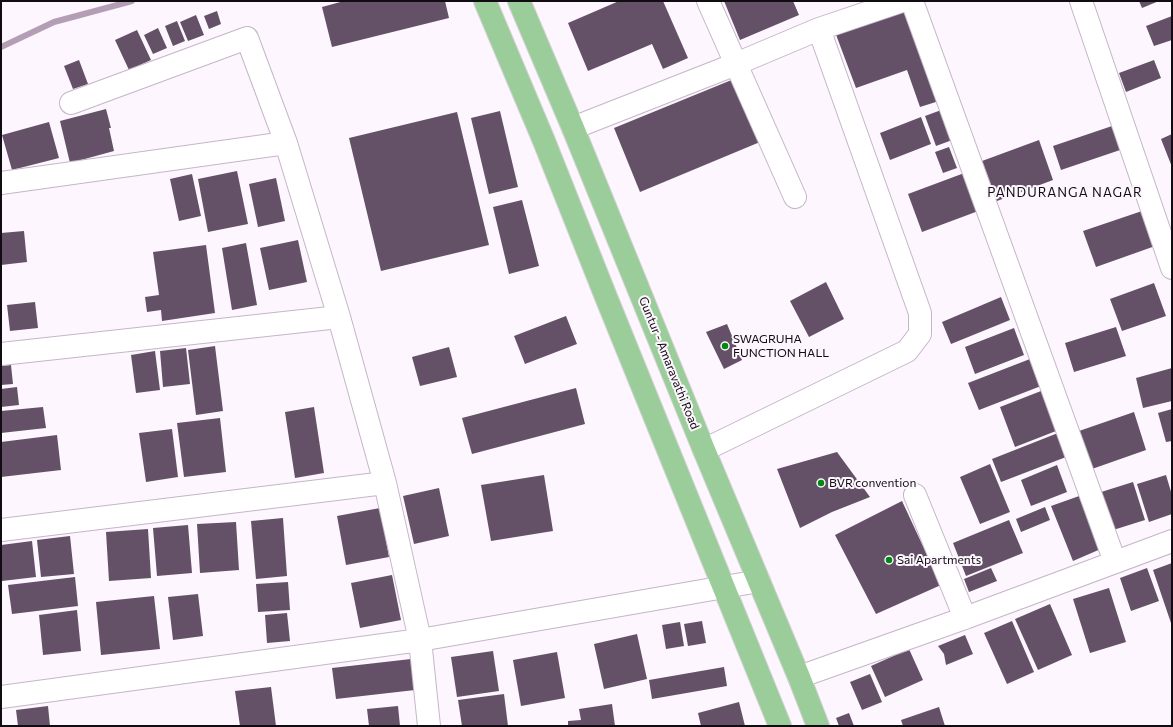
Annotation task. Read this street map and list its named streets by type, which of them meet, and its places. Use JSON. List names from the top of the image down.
{
  "streets": {
    "main road": ["Guntur - Amaravathi Road"]
  },
  "districts": ["PANDURANGA NAGAR"],
  "places": ["SWAGRUHA FUNCTION HALL", "BVR convention", "Sai Apartments"]
}
